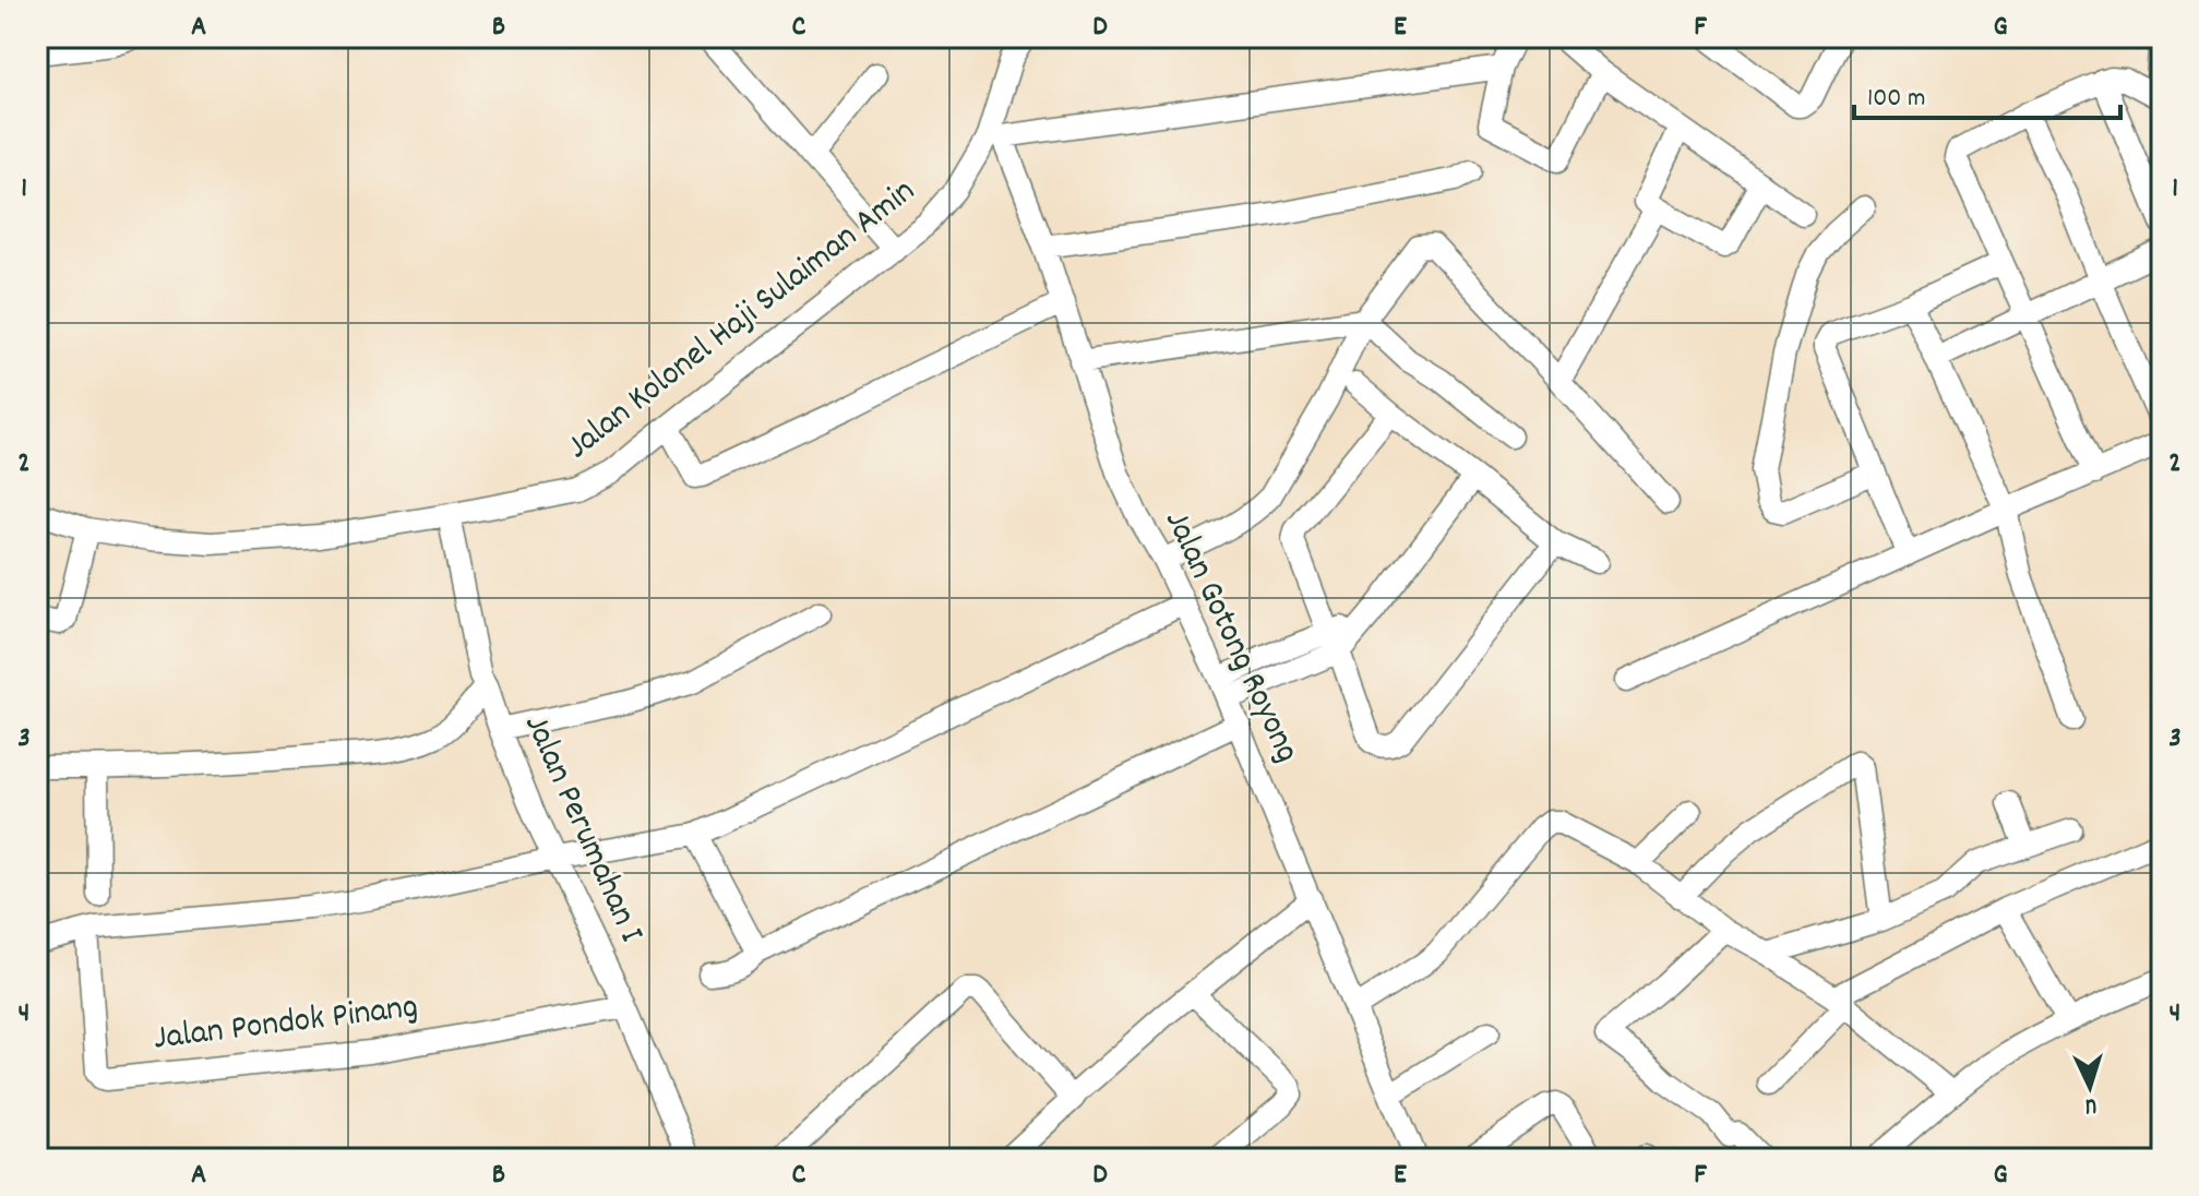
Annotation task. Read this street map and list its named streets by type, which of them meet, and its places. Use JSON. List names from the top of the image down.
{
  "streets": {
    "street": [
      "Jalan Kolonel Haji Sulaiman Amin",
      "Jalan Gotong Royong",
      "Jalan Perumahan I",
      "Jalan Pondok Pinang"
    ]
  },
  "crossings": [
    ["Jalan Kolonel Haji Sulaiman Amin", "Jalan Gotong Royong"],
    ["Jalan Kolonel Haji Sulaiman Amin", "Jalan Perumahan I"],
    ["Jalan Perumahan I", "Jalan Pondok Pinang"]
  ],
  "scale_bar": "100 m",
  "north": "bottom",
  "grid": {
    "columns": [
      "A",
      "B",
      "C",
      "D",
      "E",
      "F",
      "G"
    ],
    "rows": [
      "1",
      "2",
      "3",
      "4"
    ]
  }
}
